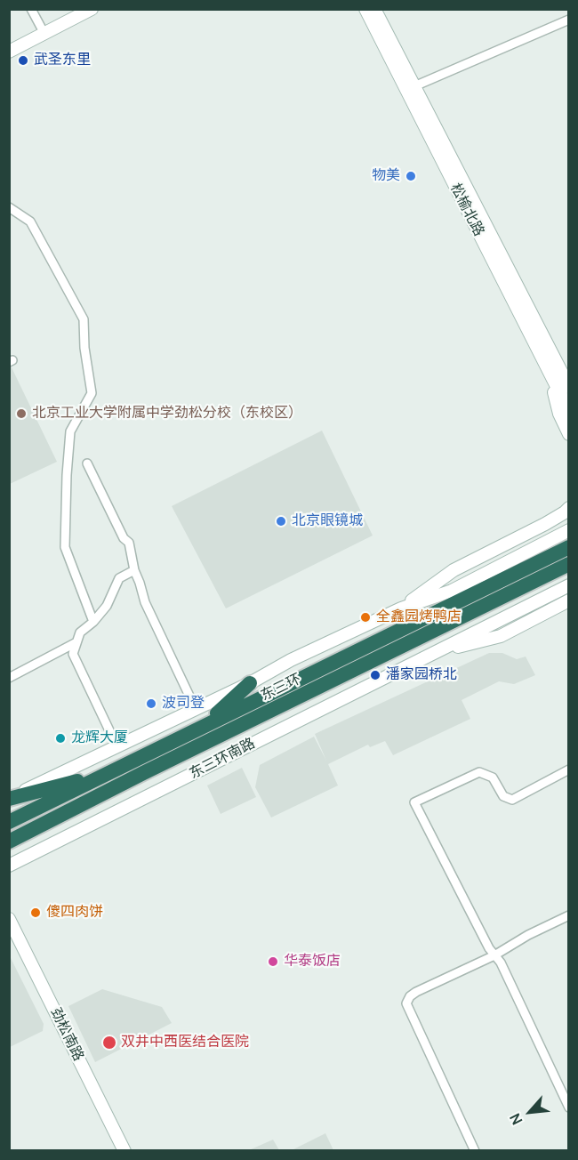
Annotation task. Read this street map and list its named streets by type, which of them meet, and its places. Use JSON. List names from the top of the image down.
{
  "streets": {
    "highway": ["东三环"],
    "street": ["松榆北路", "东三环南路", "劲松南路"]
  },
  "places": [
    "武圣东里",
    "物美",
    "北京工业大学附属中学劲松分校（东校区）",
    "北京眼镜城",
    "全鑫园烤鸭店",
    "潘家园桥北",
    "波司登",
    "龙辉大厦",
    "傻四肉饼",
    "华泰饭店",
    "双井中西医结合医院"
  ],
  "north": "bottom left"
}
